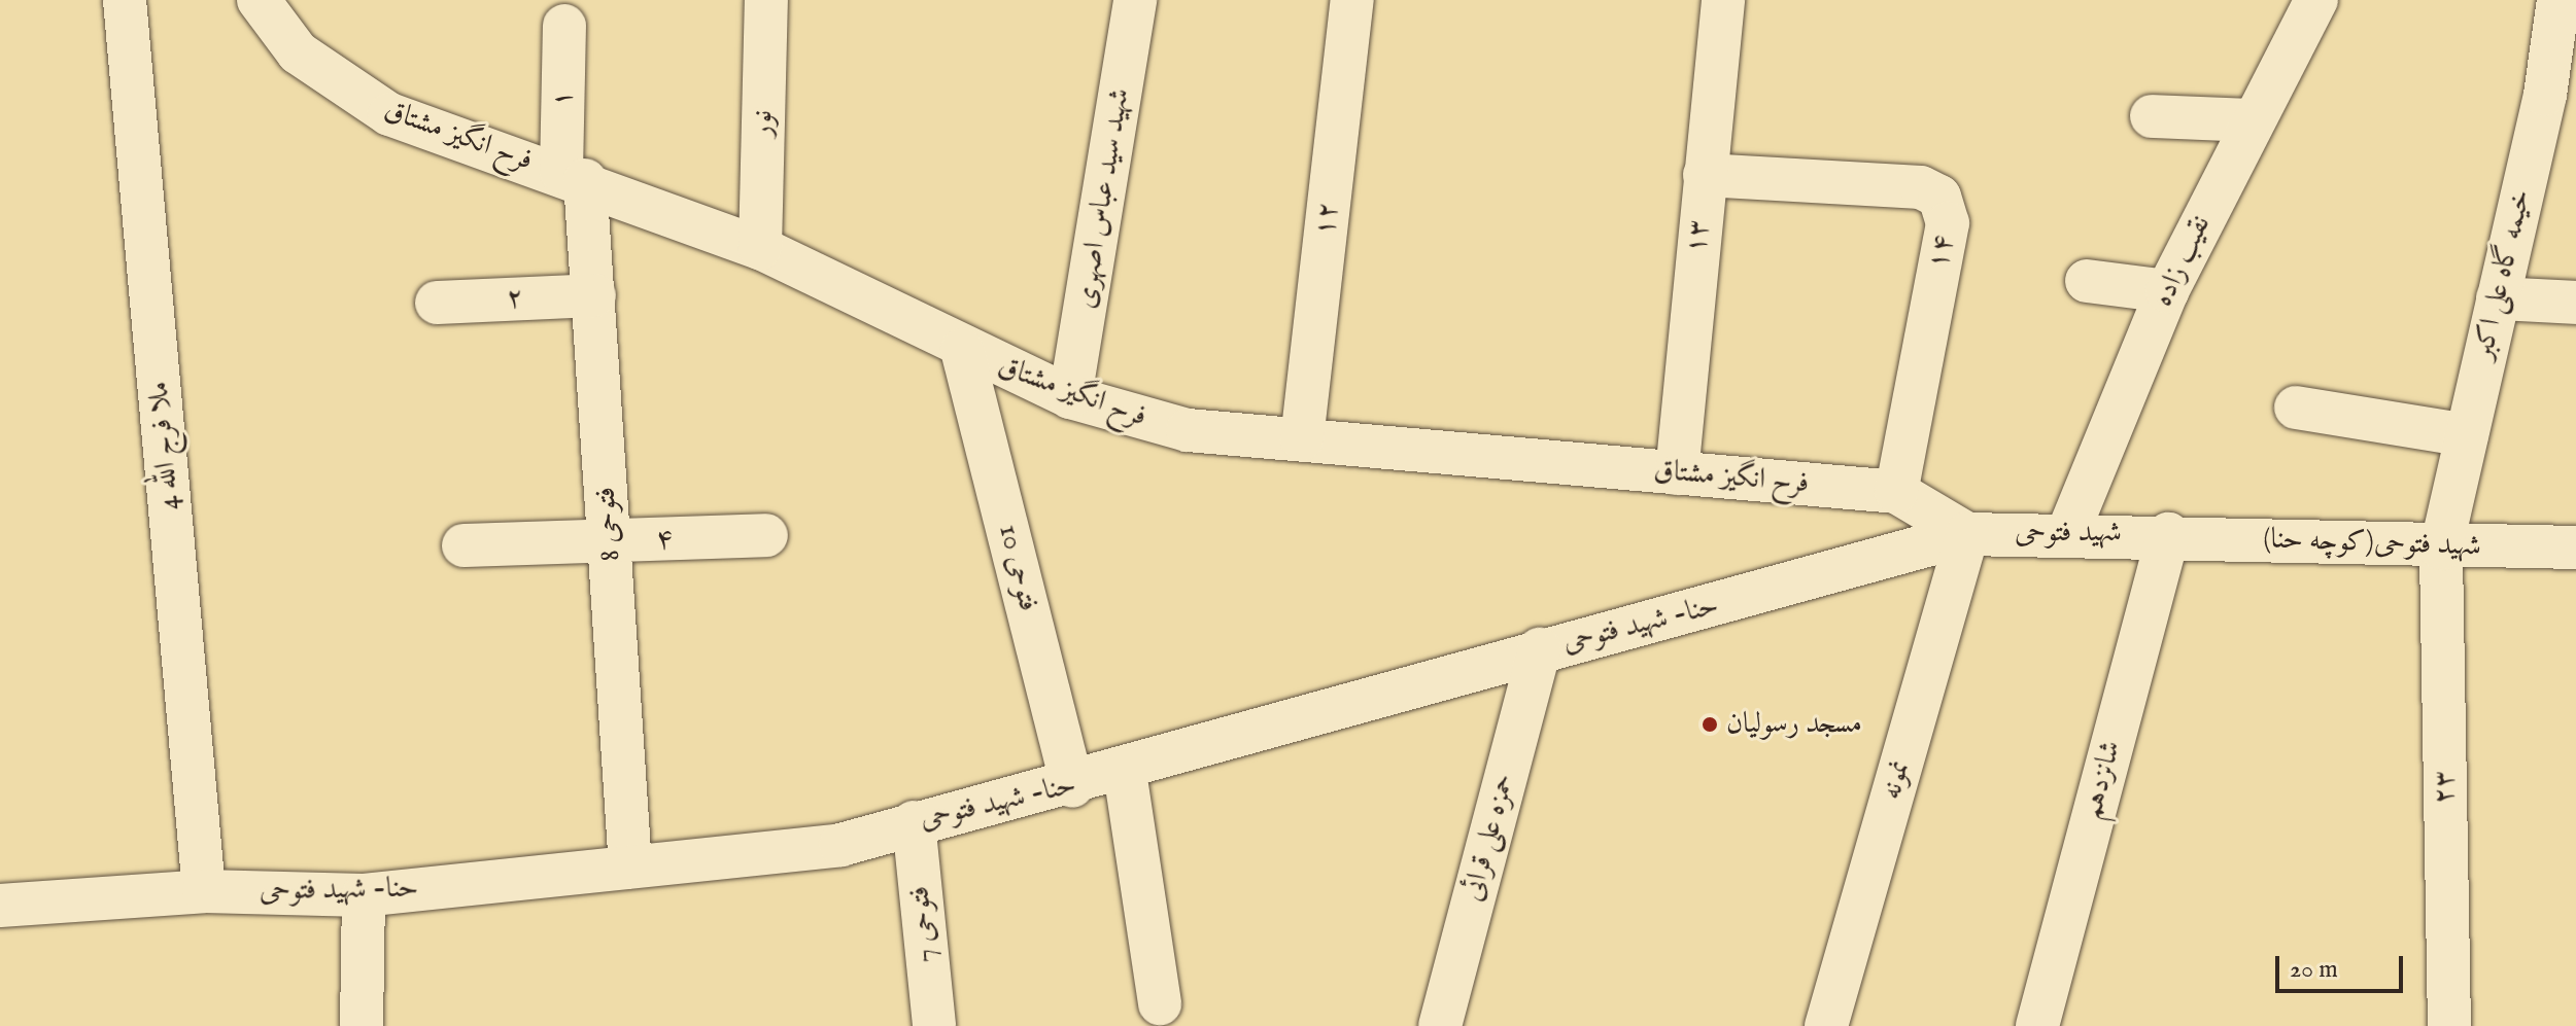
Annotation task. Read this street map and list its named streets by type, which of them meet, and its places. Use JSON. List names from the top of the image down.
{
  "streets": {
    "street": [
      "۱",
      "نور",
      "فرح انگیز مشتاق",
      "شهید سید عباس اصهری",
      "۱۲",
      "۱۳",
      "۱۴",
      "نقیب زاده",
      "خیمه گاه علی اکبر",
      "۲",
      "4 ملا فرج الله",
      "فتوحی 8",
      "شهید فتوحی",
      "۴",
      "(کوچه حنا)شهید فتوحی",
      "فتوحی 10",
      "حنا- شهید فتوحی",
      "نمونه",
      "شانزدهم",
      "۲۳",
      "حمزه علی قرائی",
      "فتوحی 7"
    ]
  },
  "crossings": [
    ["۱", "فرح انگیز مشتاق"],
    ["۱", "فتوحی 8"],
    ["نور", "فرح انگیز مشتاق"],
    ["فرح انگیز مشتاق", "شهید سید عباس اصهری"],
    ["فرح انگیز مشتاق", "۱۲"],
    ["فرح انگیز مشتاق", "۱۳"],
    ["فرح انگیز مشتاق", "۱۴"],
    ["فرح انگیز مشتاق", "فتوحی 8"],
    ["فرح انگیز مشتاق", "شهید فتوحی"],
    ["فرح انگیز مشتاق", "فتوحی 10"],
    ["فرح انگیز مشتاق", "حنا- شهید فتوحی"],
    ["فرح انگیز مشتاق", "نمونه"],
    ["۱۳", "۱۴"],
    ["نقیب زاده", "شهید فتوحی"],
    ["خیمه گاه علی اکبر", "(کوچه حنا)شهید فتوحی"],
    ["خیمه گاه علی اکبر", "۲۳"],
    ["۲", "فتوحی 8"],
    ["4 ملا فرج الله", "حنا- شهید فتوحی"],
    ["فتوحی 8", "۴"],
    ["فتوحی 8", "حنا- شهید فتوحی"],
    ["شهید فتوحی", "(کوچه حنا)شهید فتوحی"],
    ["شهید فتوحی", "حنا- شهید فتوحی"],
    ["شهید فتوحی", "نمونه"],
    ["شهید فتوحی", "شانزدهم"],
    ["(کوچه حنا)شهید فتوحی", "شانزدهم"],
    ["(کوچه حنا)شهید فتوحی", "۲۳"],
    ["فتوحی 10", "حنا- شهید فتوحی"],
    ["حنا- شهید فتوحی", "نمونه"],
    ["حنا- شهید فتوحی", "حمزه علی قرائی"],
    ["حنا- شهید فتوحی", "فتوحی 7"]
  ],
  "places": ["مسجد رسولیان"],
  "scale_bar": "20 m"
}
